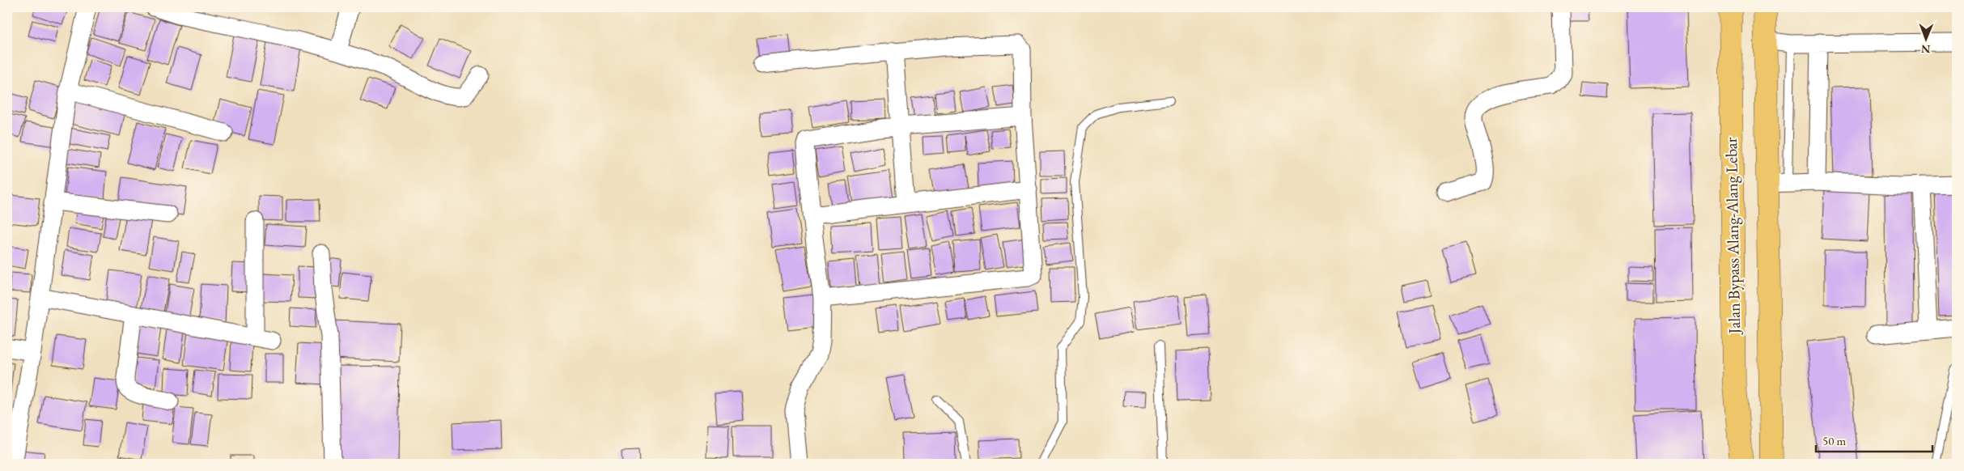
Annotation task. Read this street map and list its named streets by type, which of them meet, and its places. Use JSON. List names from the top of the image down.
{
  "streets": {
    "highway": ["Jalan Bypass Alang-Alang Lebar"]
  },
  "scale_bar": "50 m",
  "north": "bottom"
}
